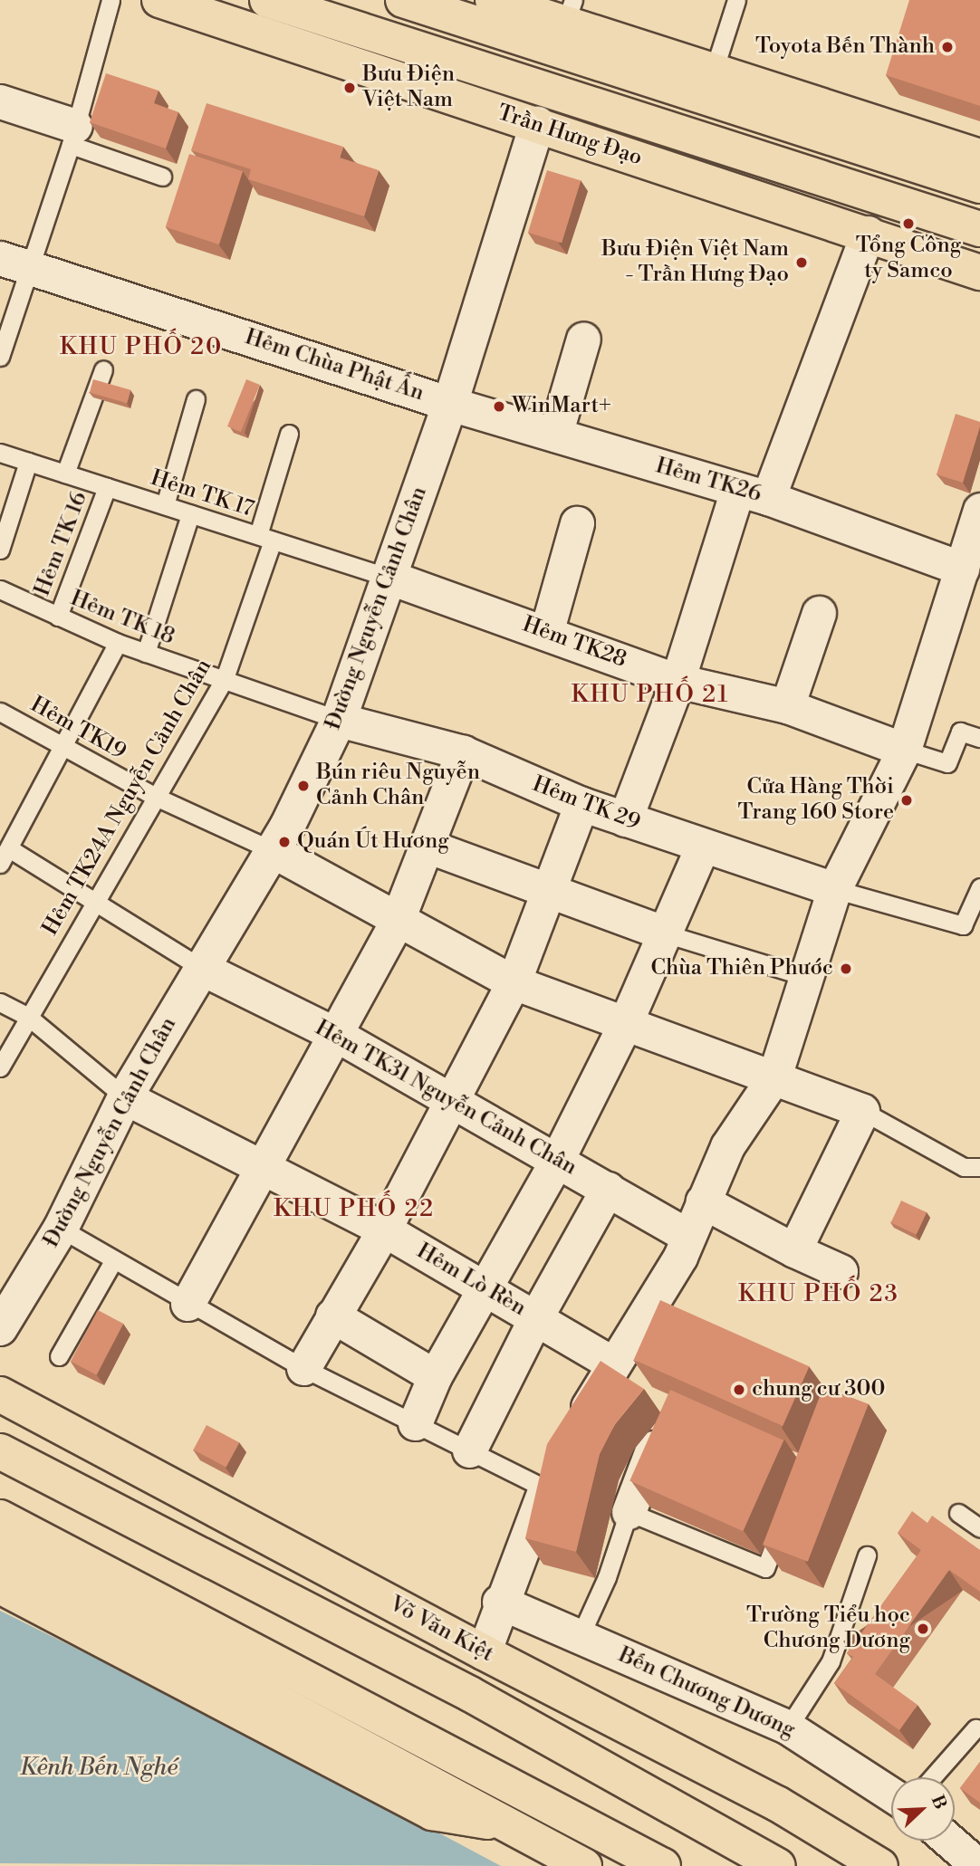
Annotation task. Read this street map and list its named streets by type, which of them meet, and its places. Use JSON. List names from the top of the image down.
{
  "streets": {
    "main road": ["Trần Hưng Đạo", "Võ Văn Kiệt"],
    "street": [
      "Hẻm Chùa Phật Ấn",
      "Hẻm TK26",
      "Đường Nguyễn Cảnh Chân",
      "Hẻm TK28",
      "Hẻm TK 29",
      "Hẻm TK31 Nguyễn Cảnh Chân",
      "Hẻm Lò Rèn",
      "Bến Chương Dương"
    ],
    "lane": [
      "Hẻm TK 17",
      "Hẻm TK 16",
      "Hẻm TK 18",
      "Hẻm TK19",
      "Hẻm TK24A Nguyễn Cảnh Chân"
    ]
  },
  "crossings": [
    ["Trần Hưng Đạo", "Đường Nguyễn Cảnh Chân"],
    ["Hẻm Chùa Phật Ấn", "Hẻm TK26"],
    ["Hẻm Chùa Phật Ấn", "Đường Nguyễn Cảnh Chân"],
    ["Hẻm TK26", "Đường Nguyễn Cảnh Chân"],
    ["Hẻm TK 17", "Hẻm TK 16"],
    ["Hẻm TK 17", "Đường Nguyễn Cảnh Chân"],
    ["Hẻm TK 17", "Hẻm TK28"],
    ["Hẻm TK 17", "Hẻm TK24A Nguyễn Cảnh Chân"],
    ["Hẻm TK 16", "Hẻm TK 18"],
    ["Đường Nguyễn Cảnh Chân", "Hẻm TK 18"],
    ["Đường Nguyễn Cảnh Chân", "Hẻm TK28"],
    ["Đường Nguyễn Cảnh Chân", "Hẻm TK19"],
    ["Đường Nguyễn Cảnh Chân", "Hẻm TK 29"],
    ["Đường Nguyễn Cảnh Chân", "Hẻm TK31 Nguyễn Cảnh Chân"],
    ["Đường Nguyễn Cảnh Chân", "Hẻm Lò Rèn"],
    ["Hẻm TK 18", "Hẻm TK24A Nguyễn Cảnh Chân"],
    ["Hẻm TK 18", "Hẻm TK 29"],
    ["Hẻm TK19", "Hẻm TK24A Nguyễn Cảnh Chân"]
  ],
  "districts": [
    "KHU PHỐ 20",
    "KHU PHỐ 21",
    "KHU PHỐ 22",
    "KHU PHỐ 23"
  ],
  "water": ["Kênh Bến Nghé"],
  "places": [
    "Toyota Bến Thành",
    "Bưu Điện Việt Nam",
    "Tổng Công ty Samco",
    "Bưu Điện Việt Nam - Trần Hưng Đạo",
    "WinMart+",
    "Bún riêu Nguyễn Cảnh Chân",
    "Cửa Hàng Thời Trang 160 Store",
    "Quán Út Hương",
    "Chùa Thiên Phước",
    "chung cư 300",
    "Trường Tiểu học Chương Dương"
  ],
  "north": "top right"
}
